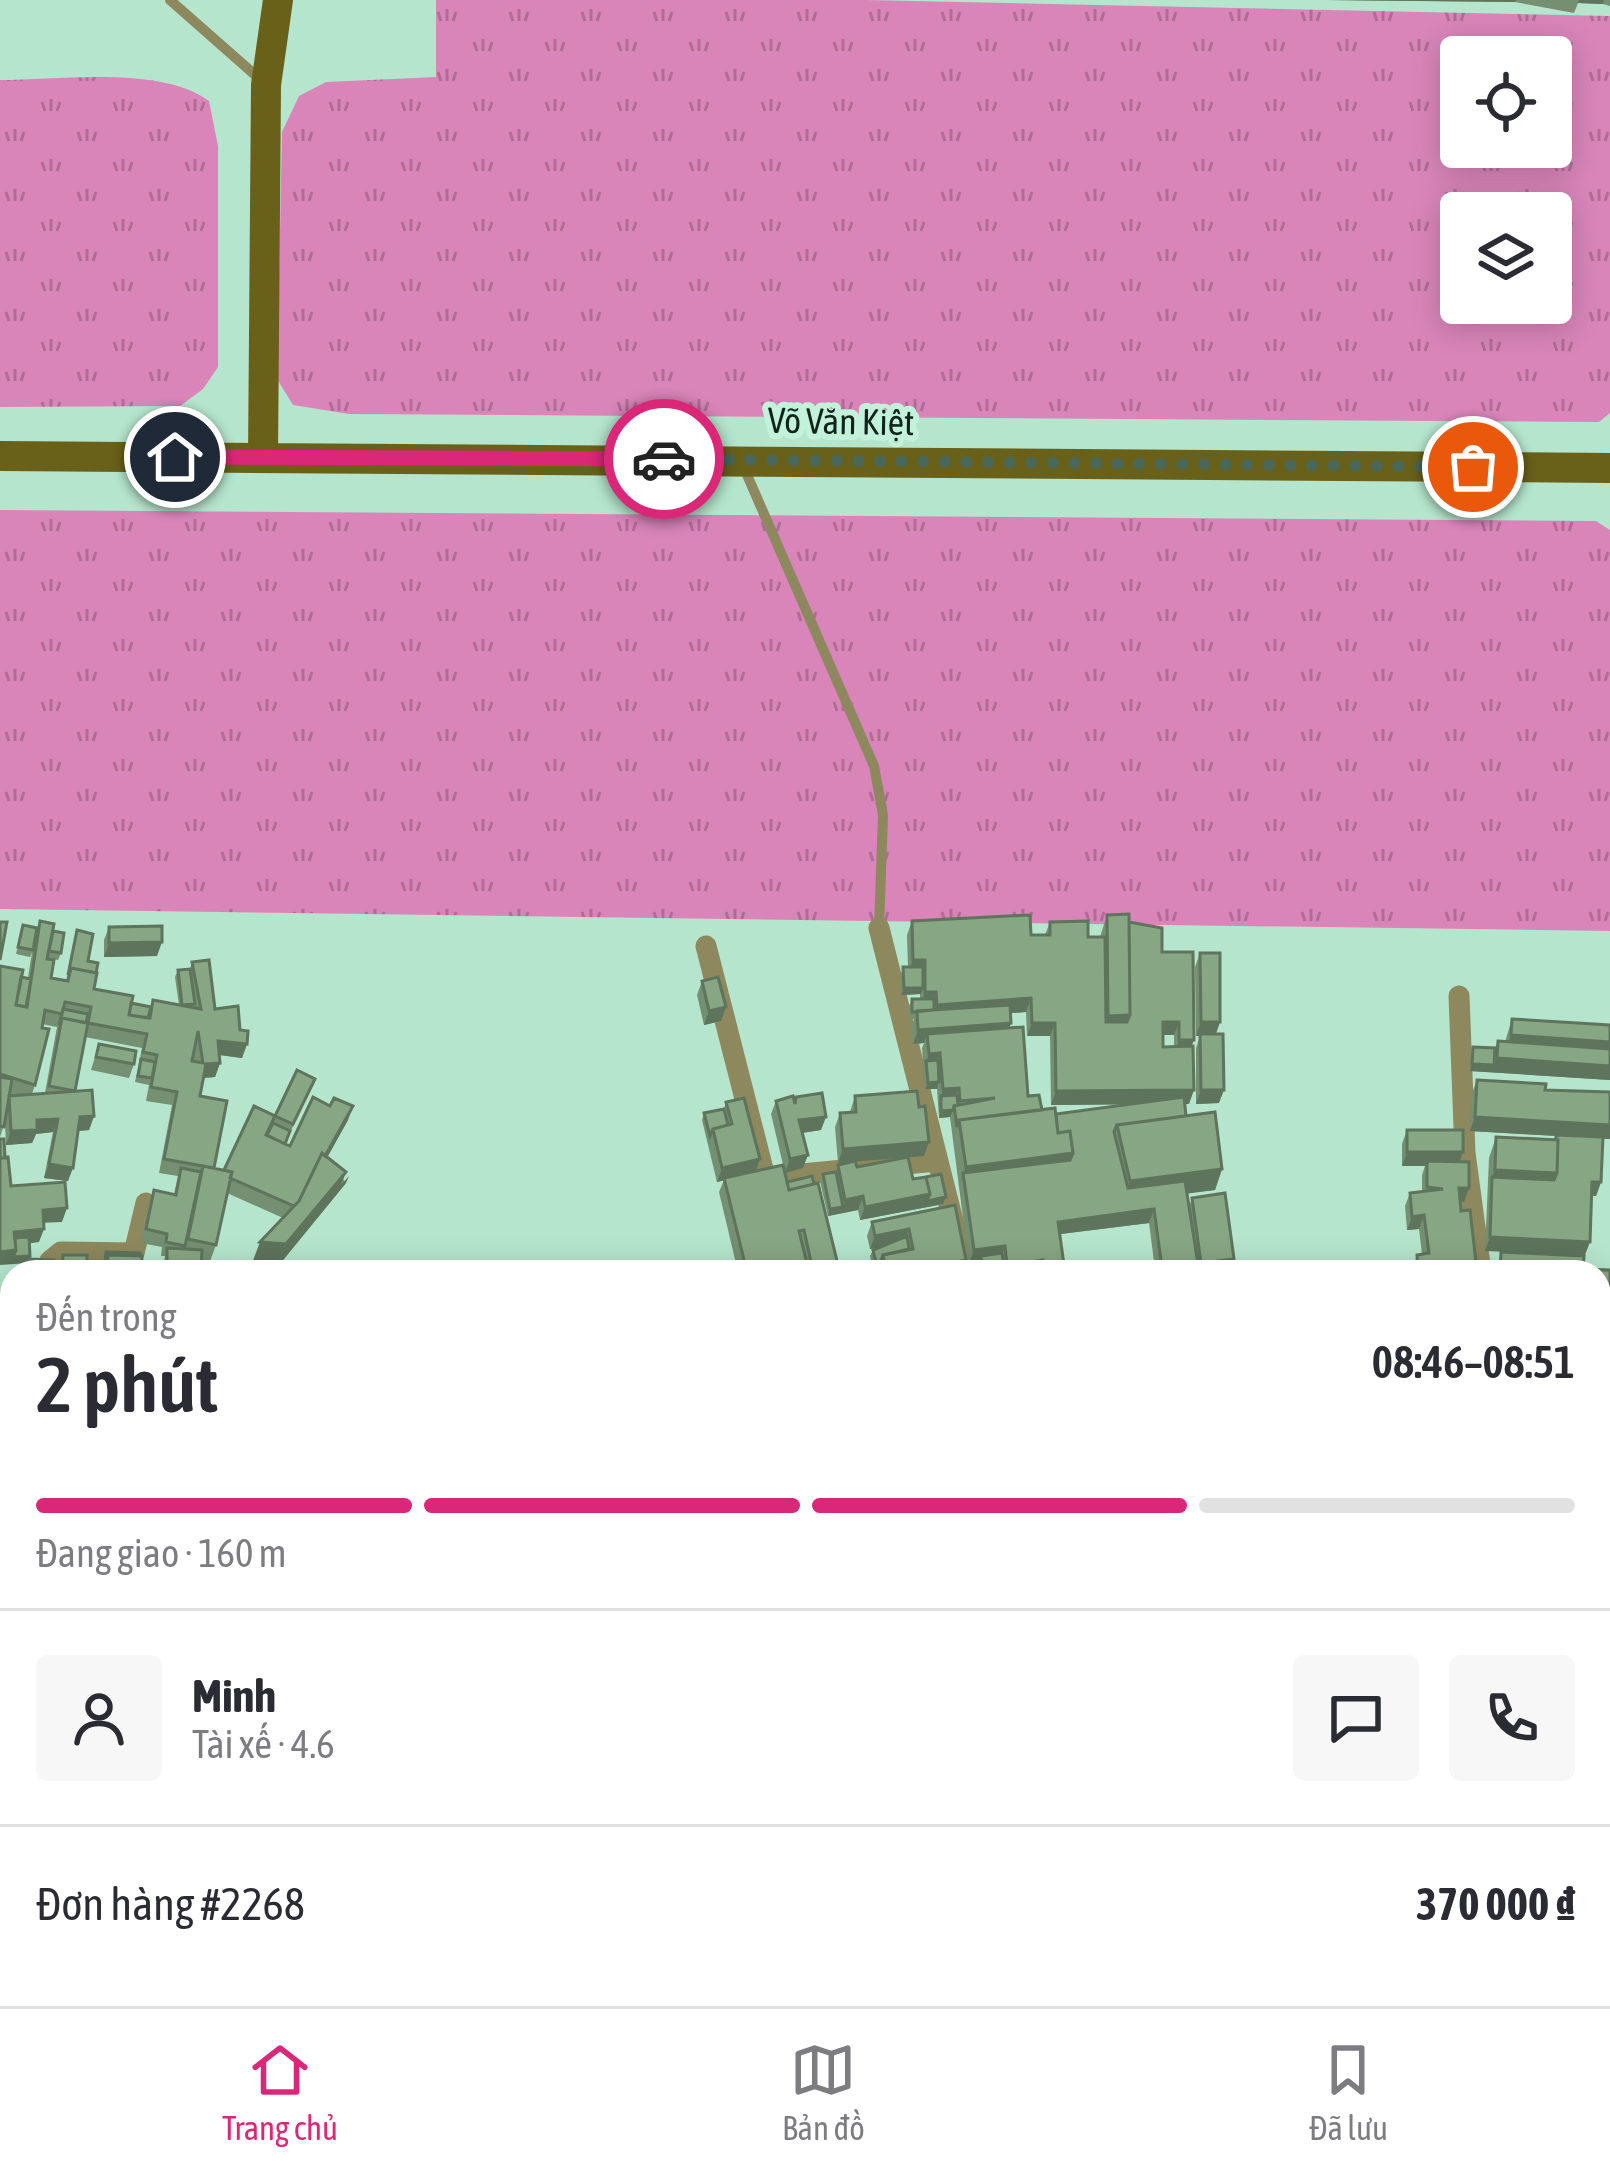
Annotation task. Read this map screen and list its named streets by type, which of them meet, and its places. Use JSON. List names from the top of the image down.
{
  "streets": {
    "street": ["Võ Văn Kiệt"]
  },
  "page": {
    "heading": ["2 phút", "Đến trong", "08:46–08:51"],
    "panel": [
      "Minh",
      "Tài xế · 4.6",
      "Đơn hàng #2268",
      "370 000 ₫"
    ],
    "bar": "Đang giao · 160 m",
    "tabs": ["Trang chủ", "Bản đồ", "Đã lưu"]
  }
}
